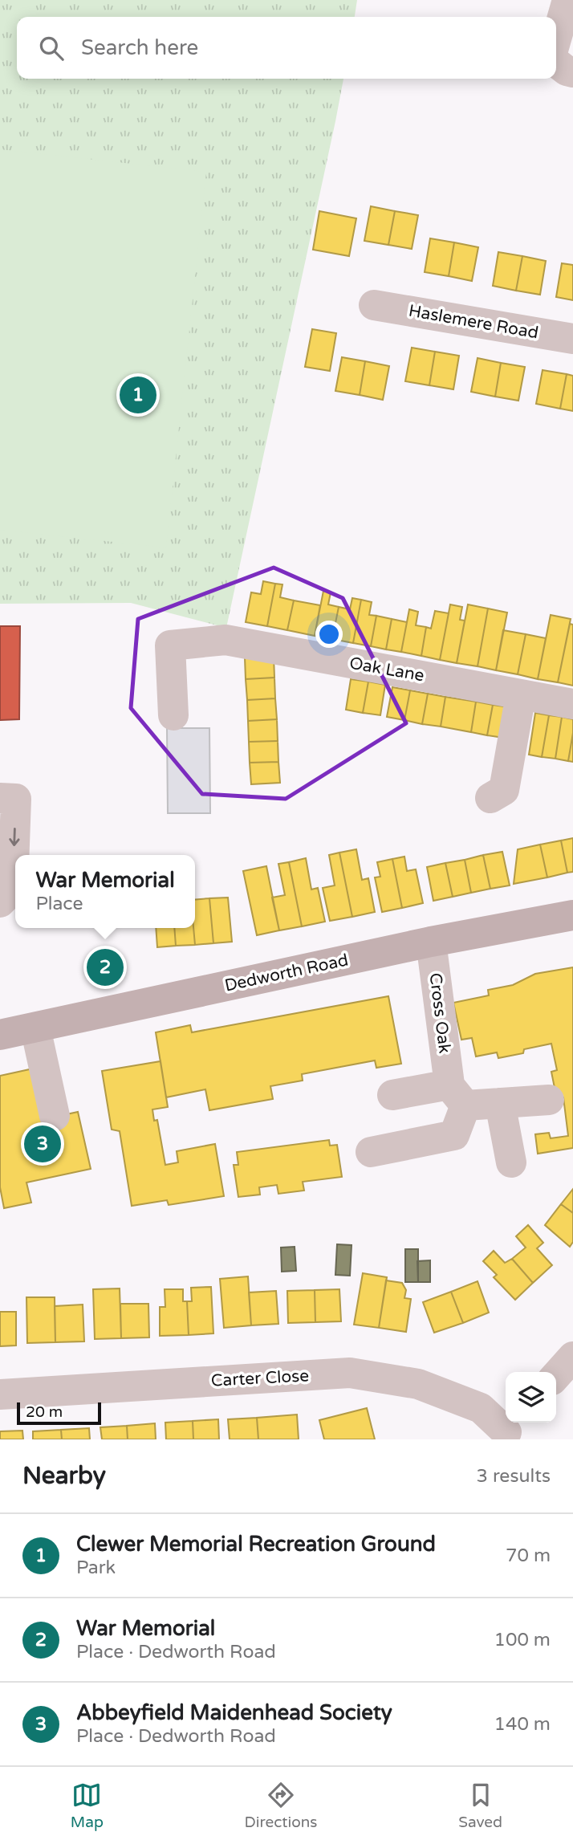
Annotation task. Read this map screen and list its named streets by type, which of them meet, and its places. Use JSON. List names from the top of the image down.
{
  "streets": {
    "main road": ["Dedworth Road"],
    "street": [
      "Haslemere Road",
      "Oak Lane",
      "Cross Oak",
      "Carter Close"
    ]
  },
  "crossings": [
    ["Dedworth Road", "Cross Oak"]
  ],
  "scale_bar": "20 m",
  "page": {
    "search": "Search here",
    "pins": ["1", "2", "3"],
    "popup": ["War Memorial", "Place"],
    "scale": "20 m",
    "heading": ["Nearby", "3 results"],
    "list": [
      {
        "mark": "1",
        "name": "Clewer Memorial Recreation Ground",
        "note": "Park",
        "value": "70 m"
      },
      {
        "mark": "2",
        "name": "War Memorial",
        "note": "Place · Dedworth Road",
        "value": "100 m"
      },
      {
        "mark": "3",
        "name": "Abbeyfield Maidenhead Society",
        "note": "Place · Dedworth Road",
        "value": "140 m"
      }
    ],
    "nav": ["Map", "Directions", "Saved"]
  }
}
